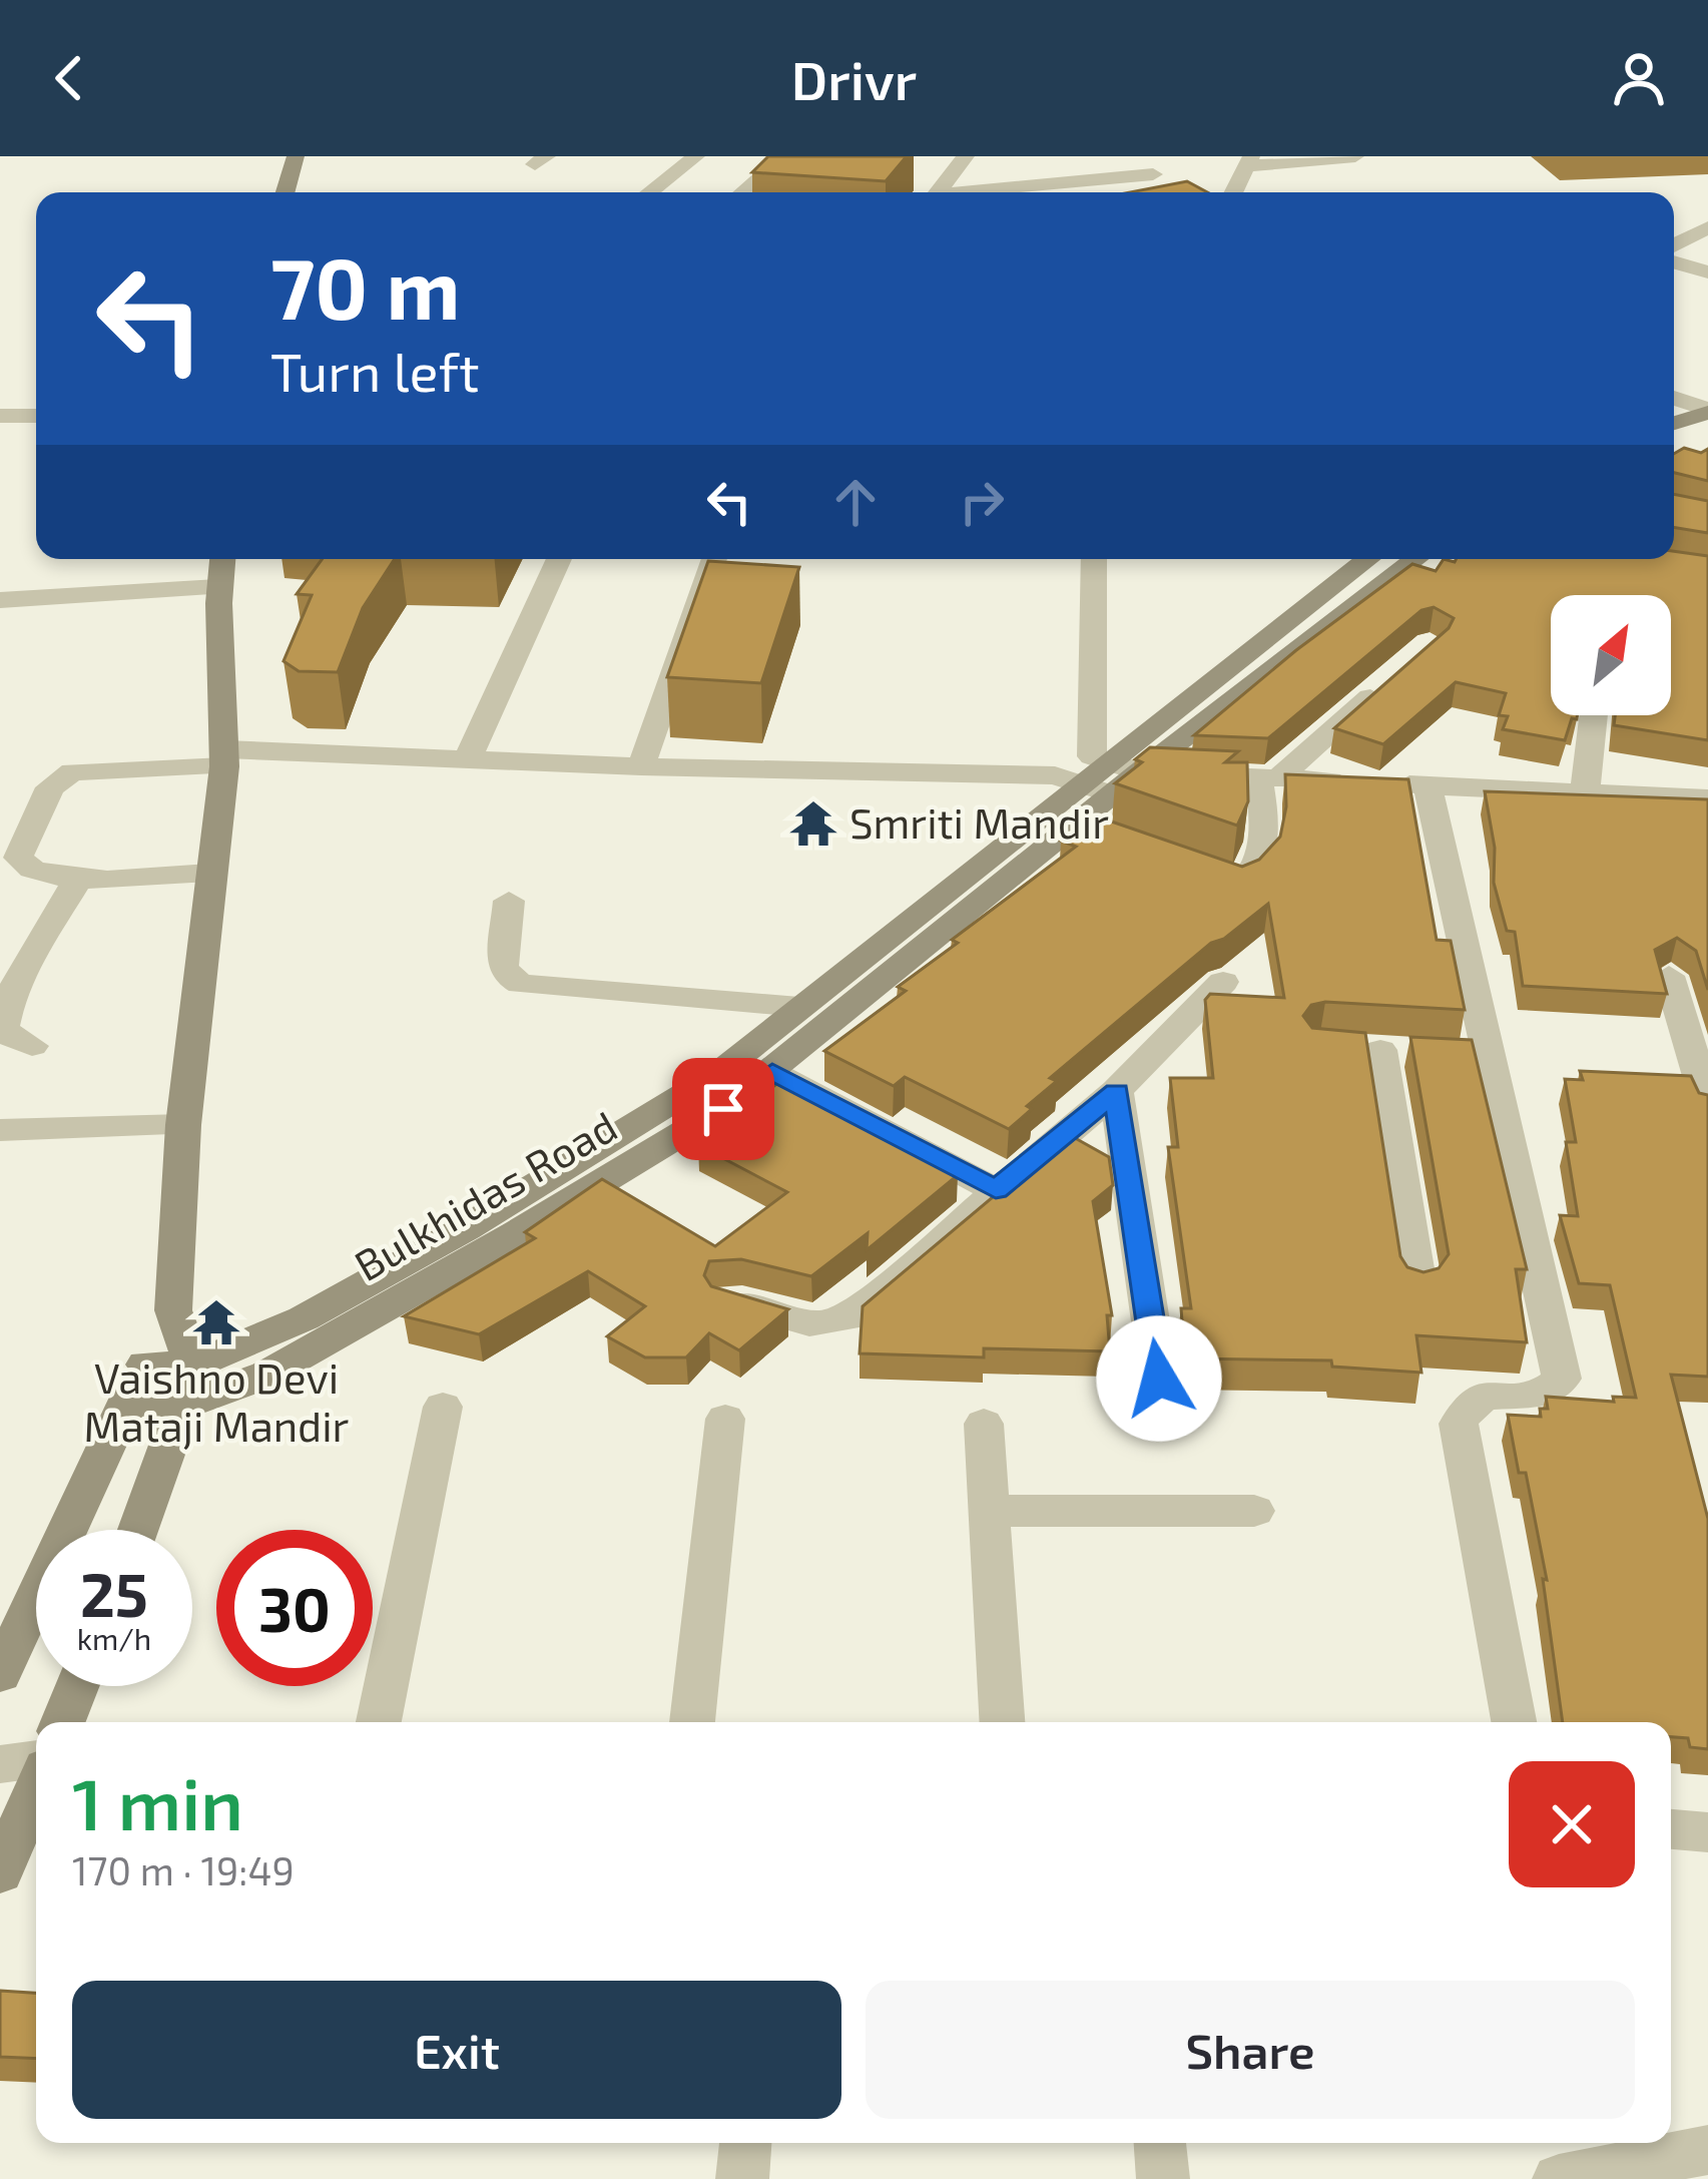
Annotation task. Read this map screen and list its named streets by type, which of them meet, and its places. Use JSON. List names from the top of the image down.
{
  "streets": {
    "street": ["Bulkhidas Road"]
  },
  "places": {
    "temple": ["Smriti Mandir", "Vaishno Devi Mataji Mandir"]
  },
  "north": "top right",
  "page": {
    "header": "Drivr",
    "turn": ["70 m", "Turn left"],
    "speed": "25 km/h",
    "limit": "30",
    "heading": ["1 min", "170 m · 19:49"],
    "buttons": ["Exit", "Share"]
  }
}
